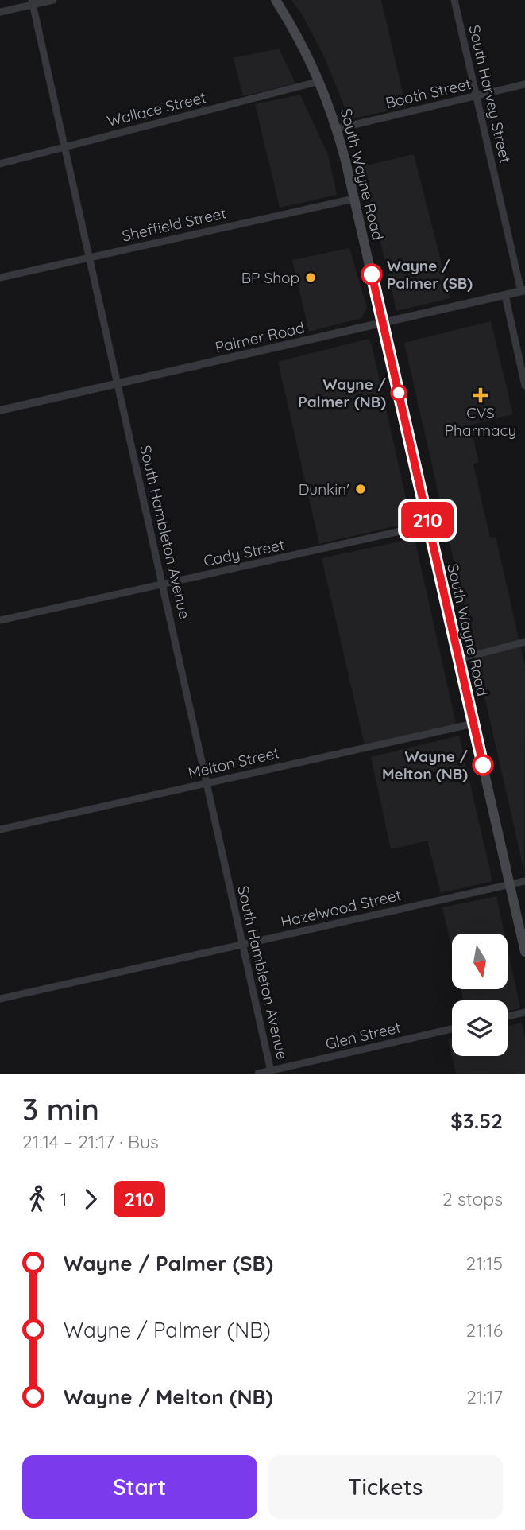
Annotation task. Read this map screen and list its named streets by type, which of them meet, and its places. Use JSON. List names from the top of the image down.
{
  "streets": {
    "main road": ["South Wayne Road"],
    "street": [
      "Booth Street",
      "South Harvey Street",
      "Wallace Street",
      "Sheffield Street",
      "Palmer Road",
      "South Hambleton Avenue",
      "Cady Street",
      "Melton Street",
      "Hazelwood Street",
      "Glen Street"
    ]
  },
  "crossings": [
    ["Booth Street", "South Harvey Street"],
    ["Booth Street", "South Wayne Road"],
    ["South Harvey Street", "Palmer Road"],
    ["Wallace Street", "South Wayne Road"],
    ["Wallace Street", "South Hambleton Avenue"],
    ["South Wayne Road", "Sheffield Street"],
    ["South Wayne Road", "Palmer Road"],
    ["South Wayne Road", "Cady Street"],
    ["South Wayne Road", "Melton Street"],
    ["South Wayne Road", "Hazelwood Street"],
    ["Sheffield Street", "South Hambleton Avenue"],
    ["Palmer Road", "South Hambleton Avenue"],
    ["South Hambleton Avenue", "Cady Street"],
    ["South Hambleton Avenue", "Melton Street"],
    ["South Hambleton Avenue", "Hazelwood Street"],
    ["South Hambleton Avenue", "Glen Street"]
  ],
  "places": {
    "other": [
      "Wayne / Palmer (SB)",
      "BP Shop",
      "Wayne / Palmer (NB)",
      "Dunkin'",
      "Wayne / Melton (NB)"
    ],
    "health": ["CVS Pharmacy"]
  },
  "lines": ["bus line 210"],
  "north": "bottom",
  "page": {
    "on_map": "210",
    "heading": ["3 min", "21:14 – 21:17 · Bus", "$3.52"],
    "legs": ["1", "210", "2 stops"],
    "list": [
      {
        "name": "Wayne / Palmer (SB)",
        "value": "21:15"
      },
      {
        "name": "Wayne / Palmer (NB)",
        "value": "21:16"
      },
      {
        "name": "Wayne / Melton (NB)",
        "value": "21:17"
      }
    ],
    "buttons": ["Start", "Tickets"]
  }
}
